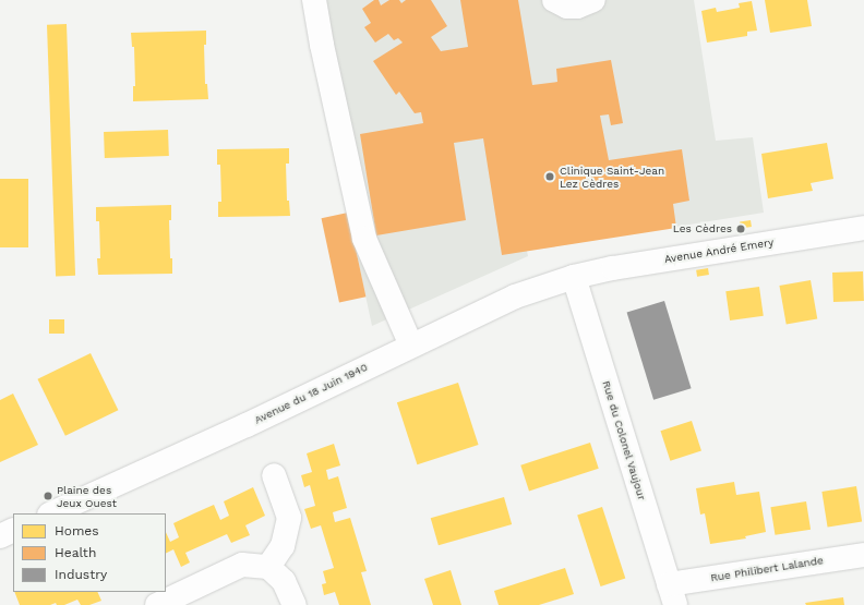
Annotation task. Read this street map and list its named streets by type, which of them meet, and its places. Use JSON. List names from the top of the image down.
{
  "streets": {
    "street": [
      "Avenue André Emery",
      "Avenue du 18 Juin 1940",
      "Rue du Colonel Vaujour",
      "Rue Philibert Lalande"
    ]
  },
  "crossings": [
    ["Avenue André Emery", "Avenue du 18 Juin 1940"],
    ["Avenue André Emery", "Rue du Colonel Vaujour"],
    ["Avenue du 18 Juin 1940", "Rue du Colonel Vaujour"],
    ["Rue du Colonel Vaujour", "Rue Philibert Lalande"]
  ],
  "places": ["Clinique Saint-Jean Lez Cèdres", "Les Cèdres", "Plaine des Jeux Ouest"],
  "legend": ["Homes", "Health", "Industry"]
}
